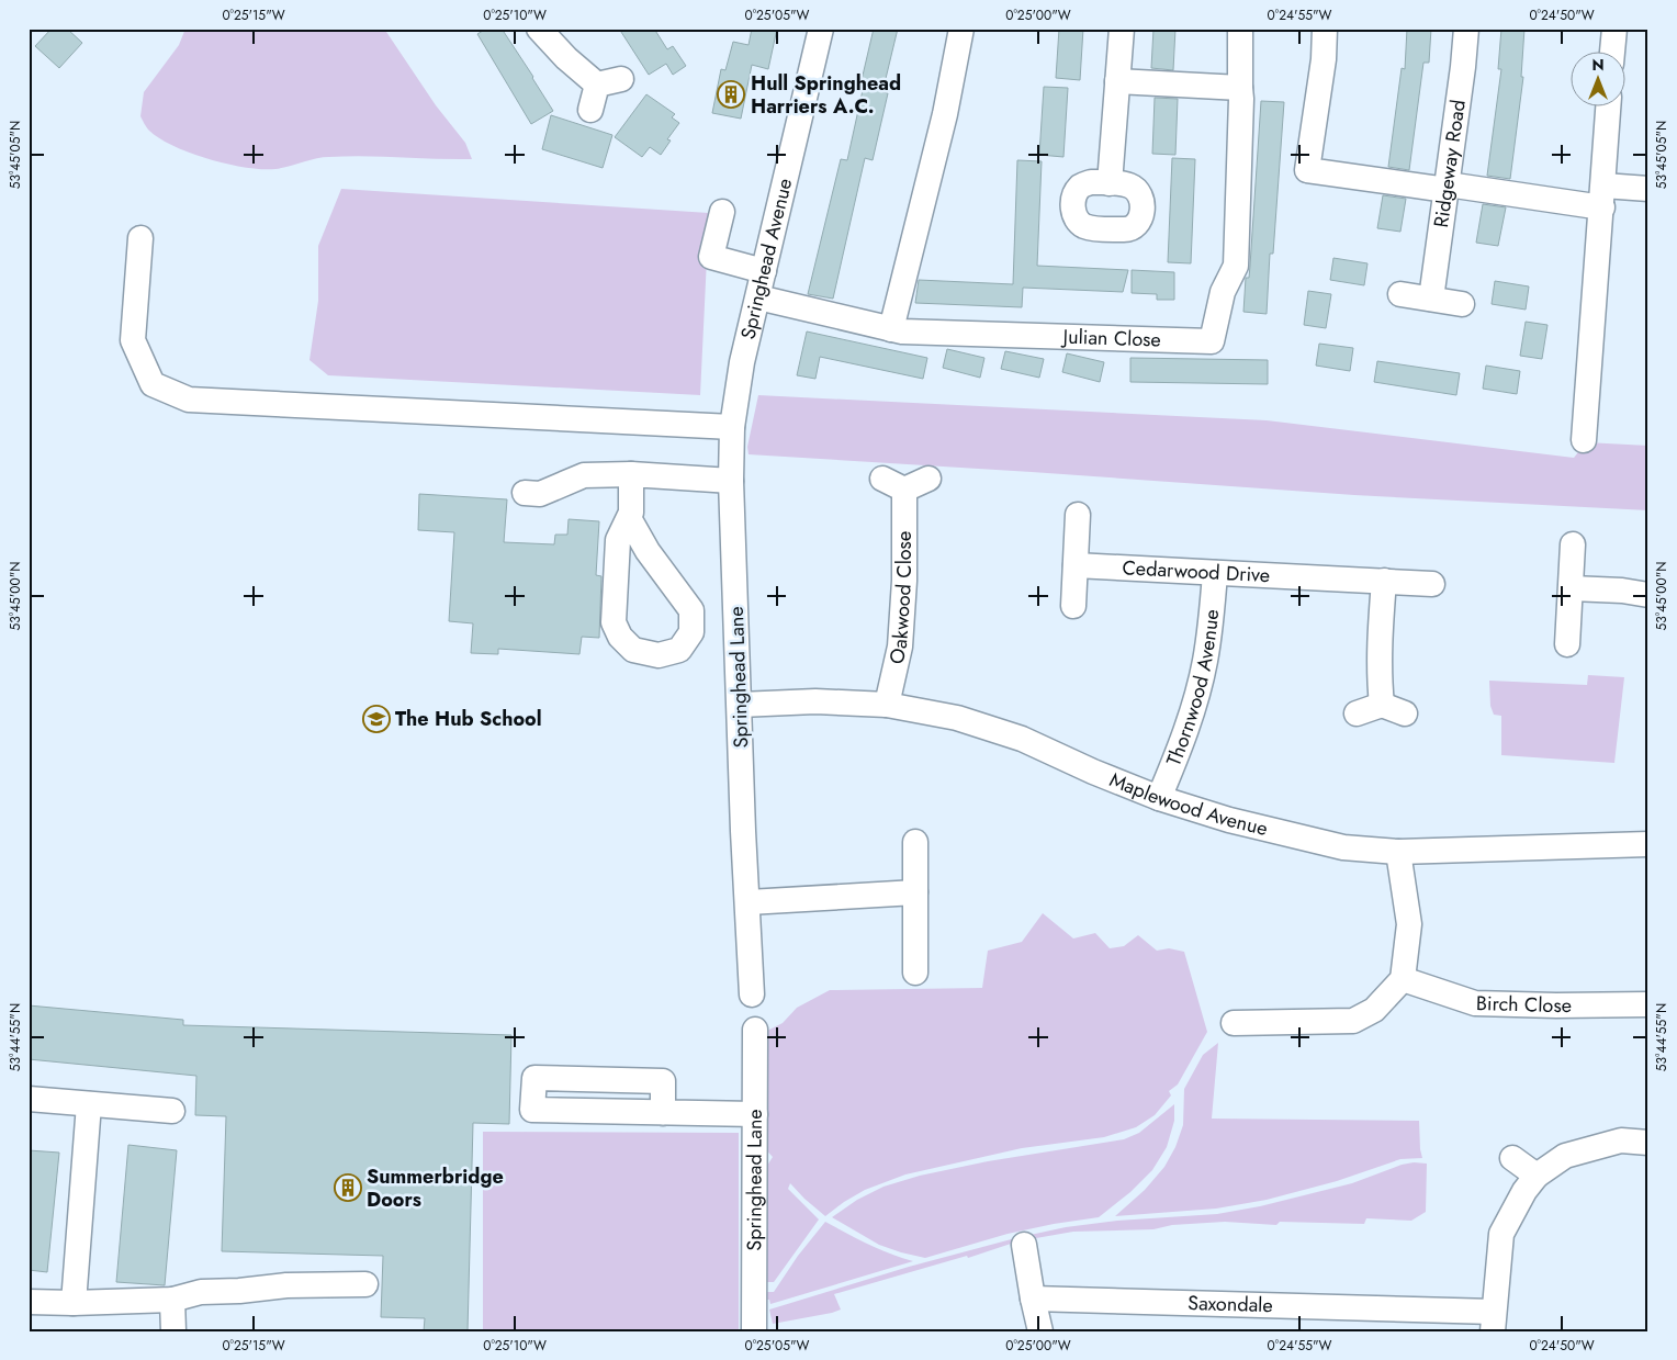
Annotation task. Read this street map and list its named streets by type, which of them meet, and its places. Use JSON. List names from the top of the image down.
{
  "streets": {
    "street": [
      "Ridgeway Road",
      "Springhead Avenue",
      "Julian Close",
      "Cedarwood Drive",
      "Oakwood Close",
      "Springhead Lane",
      "Thornwood Avenue",
      "Maplewood Avenue",
      "Birch Close",
      "Saxondale"
    ]
  },
  "crossings": [
    ["Springhead Avenue", "Julian Close"],
    ["Springhead Avenue", "Springhead Lane"],
    ["Cedarwood Drive", "Thornwood Avenue"],
    ["Oakwood Close", "Maplewood Avenue"],
    ["Springhead Lane", "Maplewood Avenue"],
    ["Thornwood Avenue", "Maplewood Avenue"]
  ],
  "places": {
    "building": ["Hull Springhead Harriers A.C.", "Summerbridge Doors"],
    "school or university": ["The Hub School"]
  },
  "north": "top",
  "coordinates": [
    "0°25'15\"W",
    "0°25'10\"W",
    "0°25'05\"W",
    "0°25'00\"W",
    "0°24'55\"W",
    "0°24'50\"W",
    "53°45'05\"N",
    "53°45'00\"N",
    "53°44'55\"N"
  ]
}
